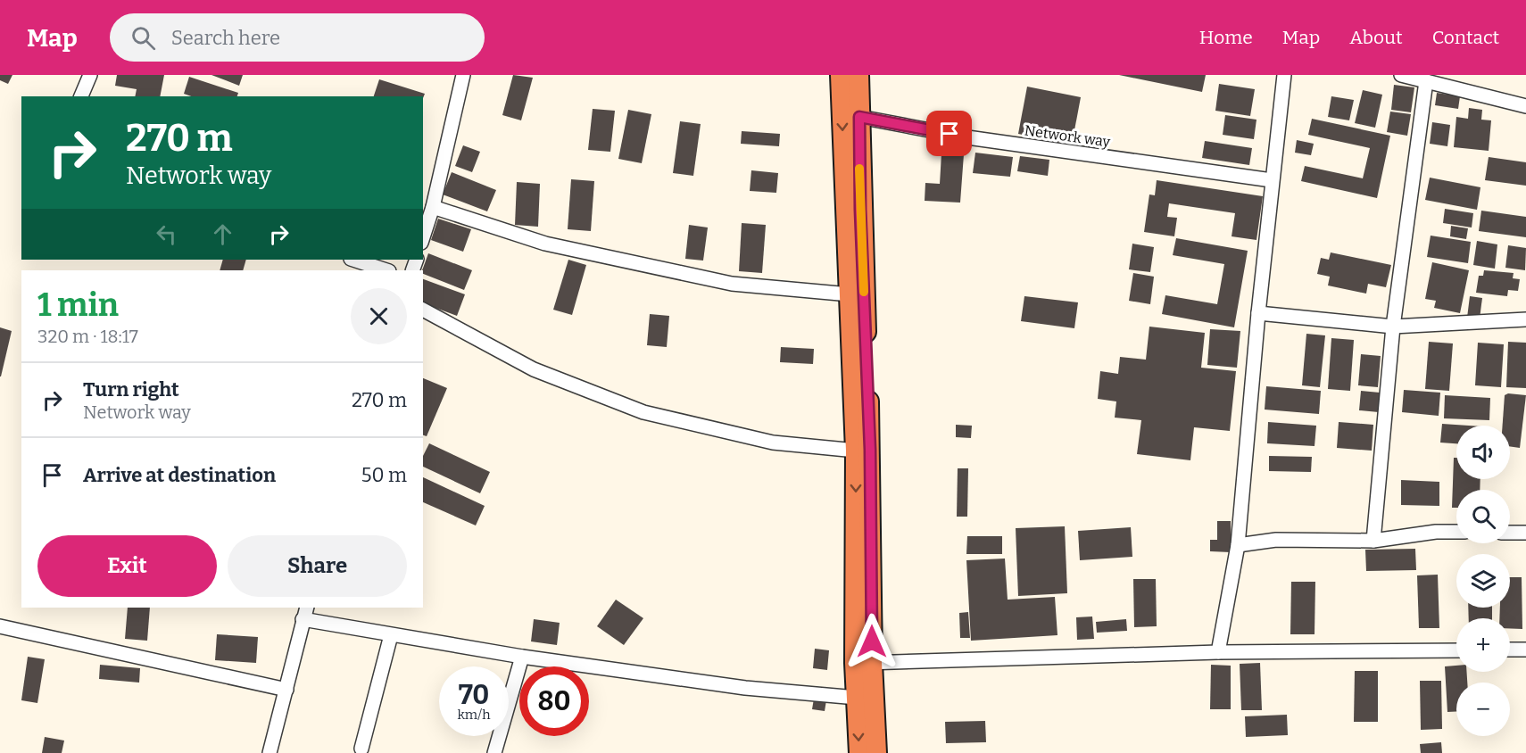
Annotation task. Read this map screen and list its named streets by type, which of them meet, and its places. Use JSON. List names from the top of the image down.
{
  "streets": {
    "street": ["Network way"]
  },
  "page": {
    "header": "Map",
    "search": "Search here",
    "nav": [
      "Home",
      "Map",
      "About",
      "Contact"
    ],
    "turn": ["270 m", "Network way"],
    "heading": ["1 min", "320 m · 18:17"],
    "list": [
      {
        "name": "Turn right",
        "note": "Network way",
        "value": "270 m"
      },
      {
        "name": "Arrive at destination",
        "value": "50 m"
      }
    ],
    "map_buttons": ["+", "−"],
    "buttons": ["Exit", "Share"],
    "speed": "70 km/h",
    "limit": "80"
  }
}
